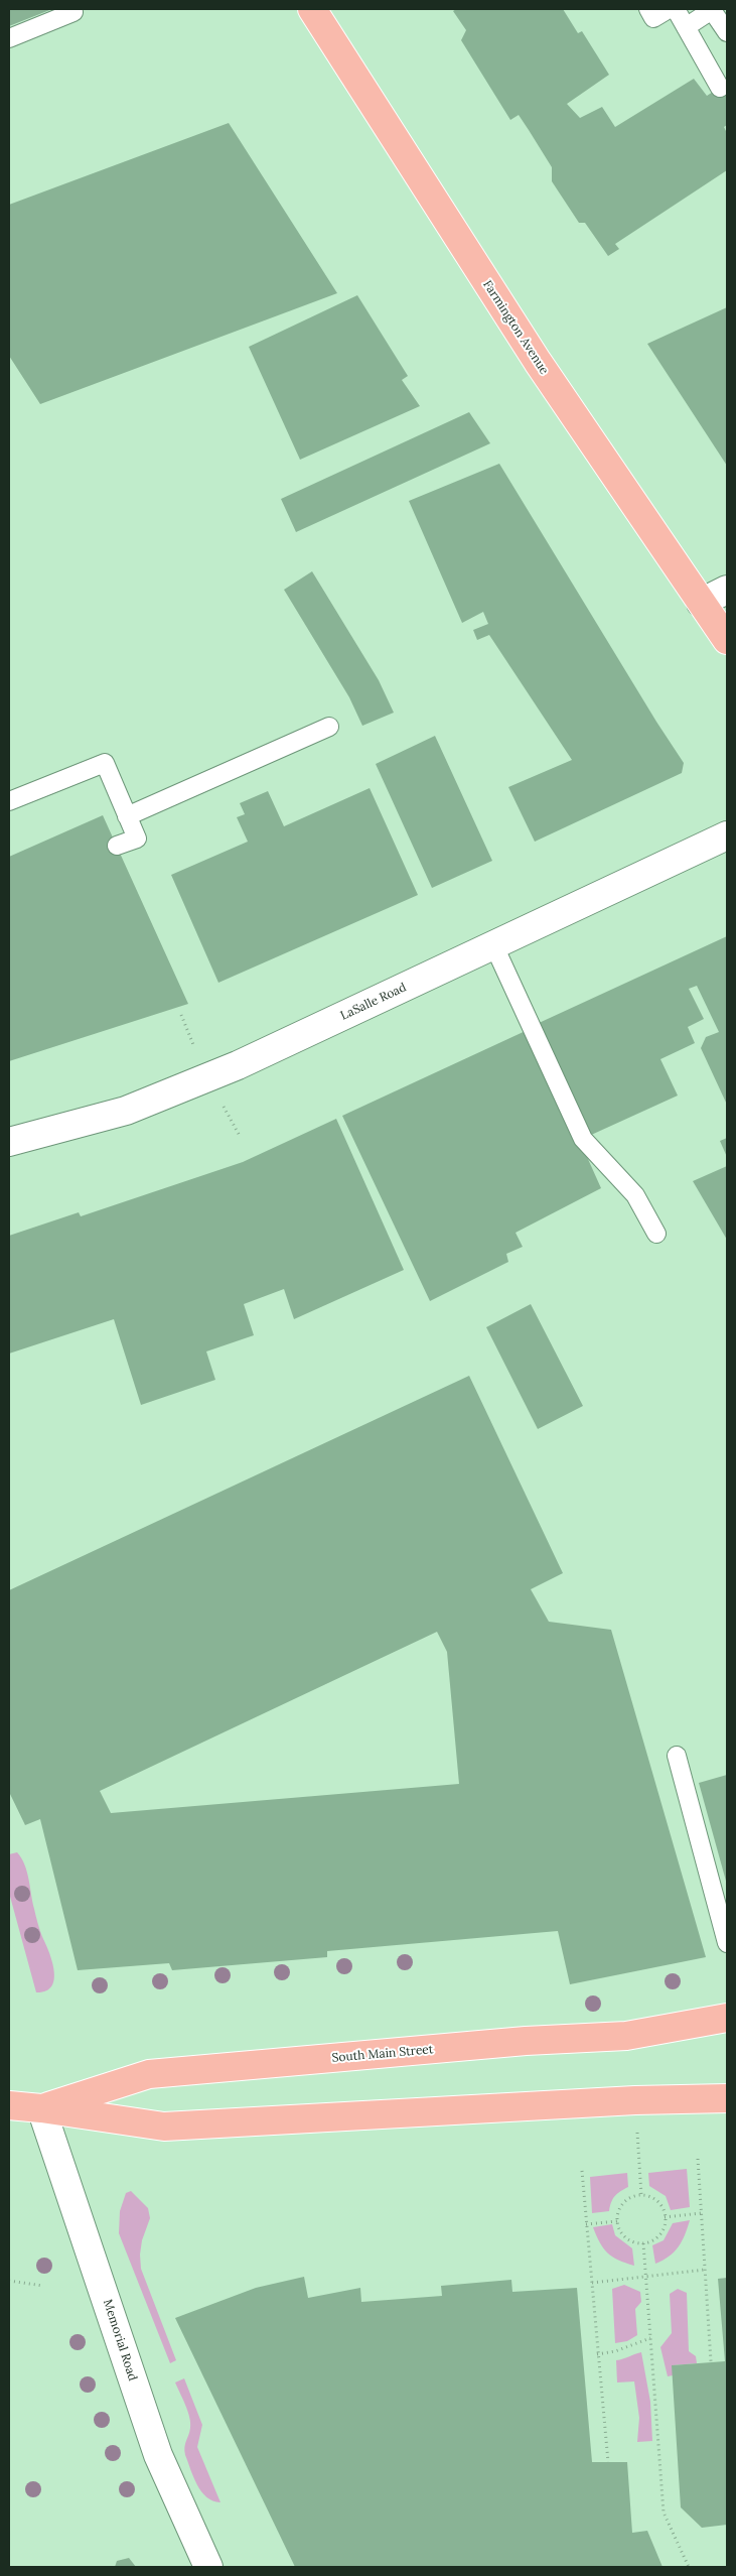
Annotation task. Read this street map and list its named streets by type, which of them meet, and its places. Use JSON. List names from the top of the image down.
{
  "streets": {
    "main road": ["Farmington Avenue", "South Main Street"],
    "street": ["LaSalle Road", "Memorial Road"]
  },
  "crossings": [
    ["South Main Street", "Memorial Road"]
  ]
}
